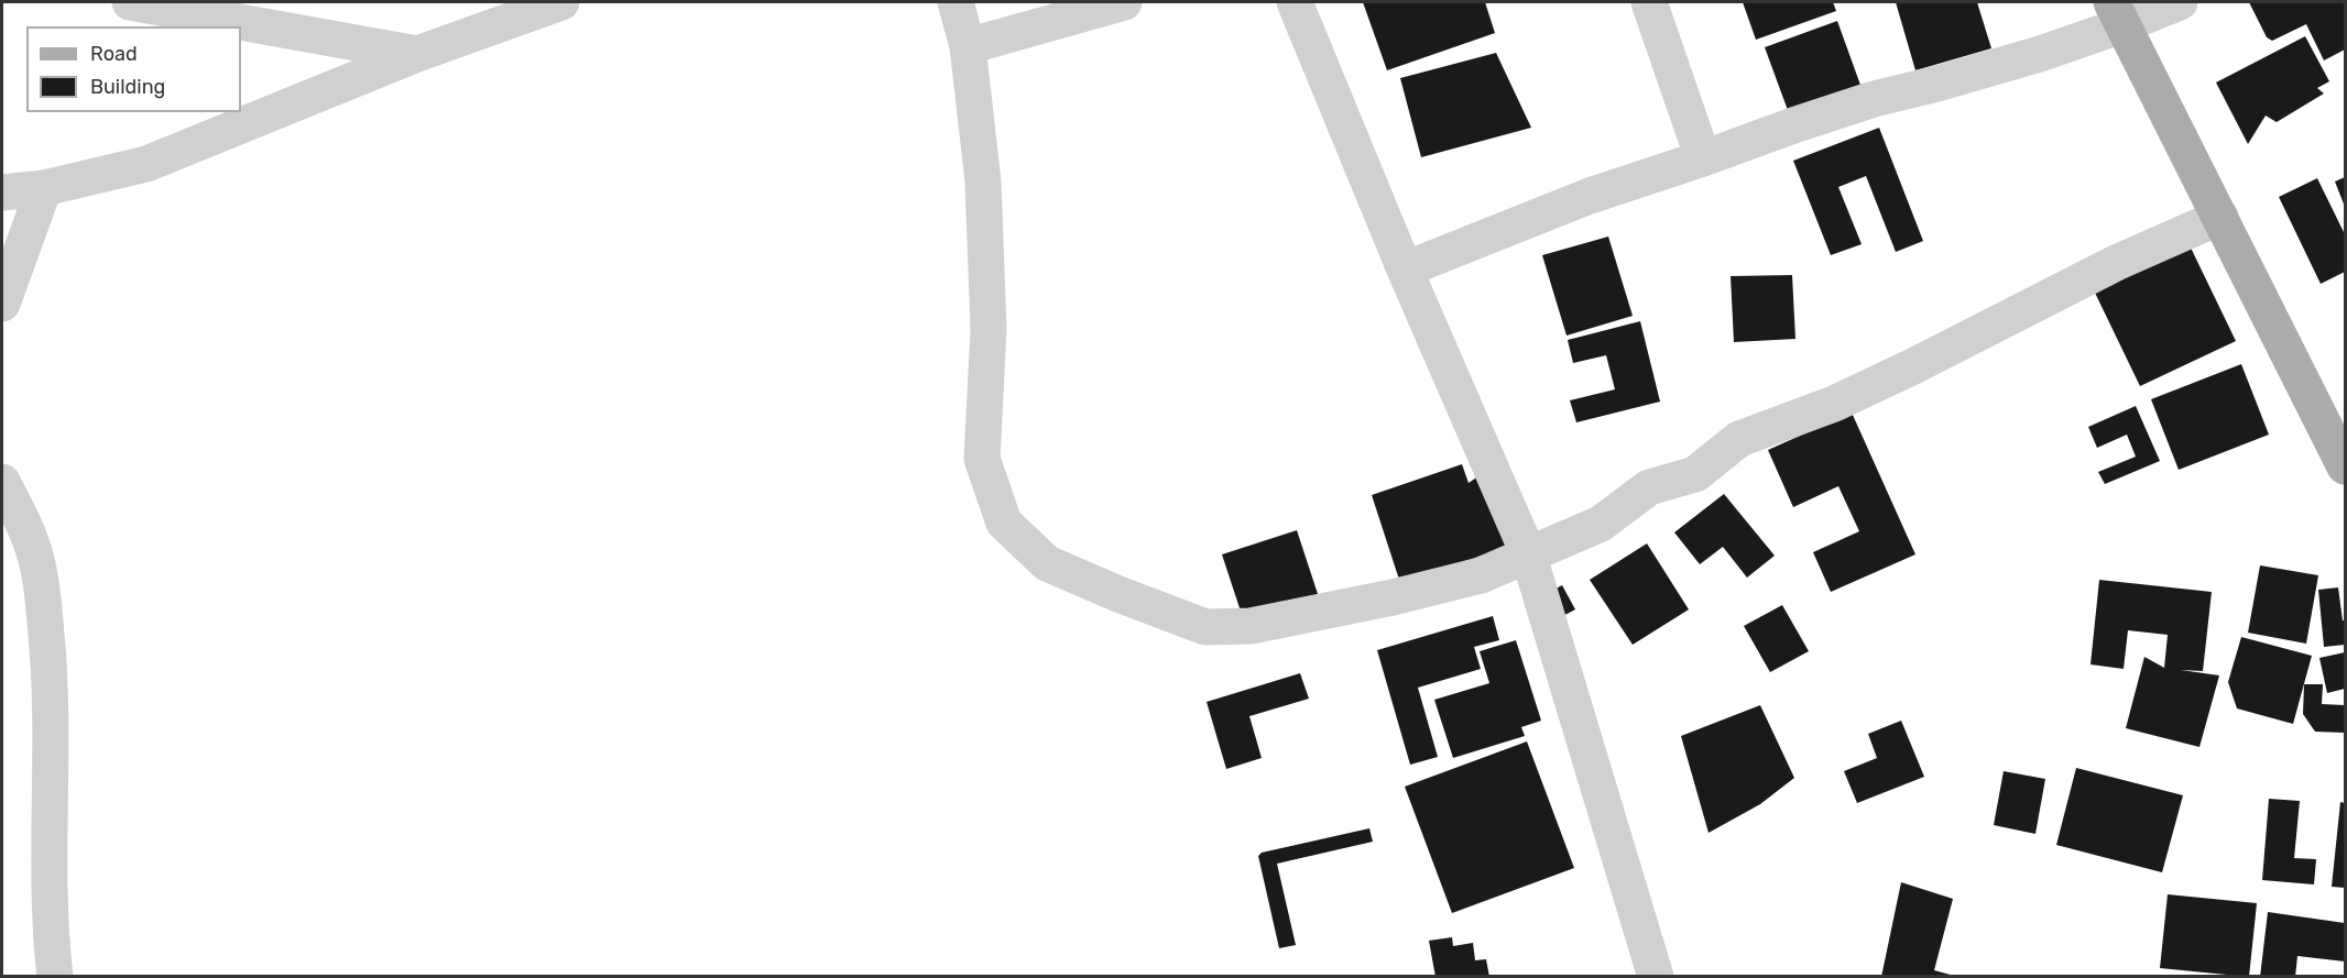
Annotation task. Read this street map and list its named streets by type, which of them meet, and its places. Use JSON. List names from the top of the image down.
{
  "legend": ["Road", "Building"]
}
